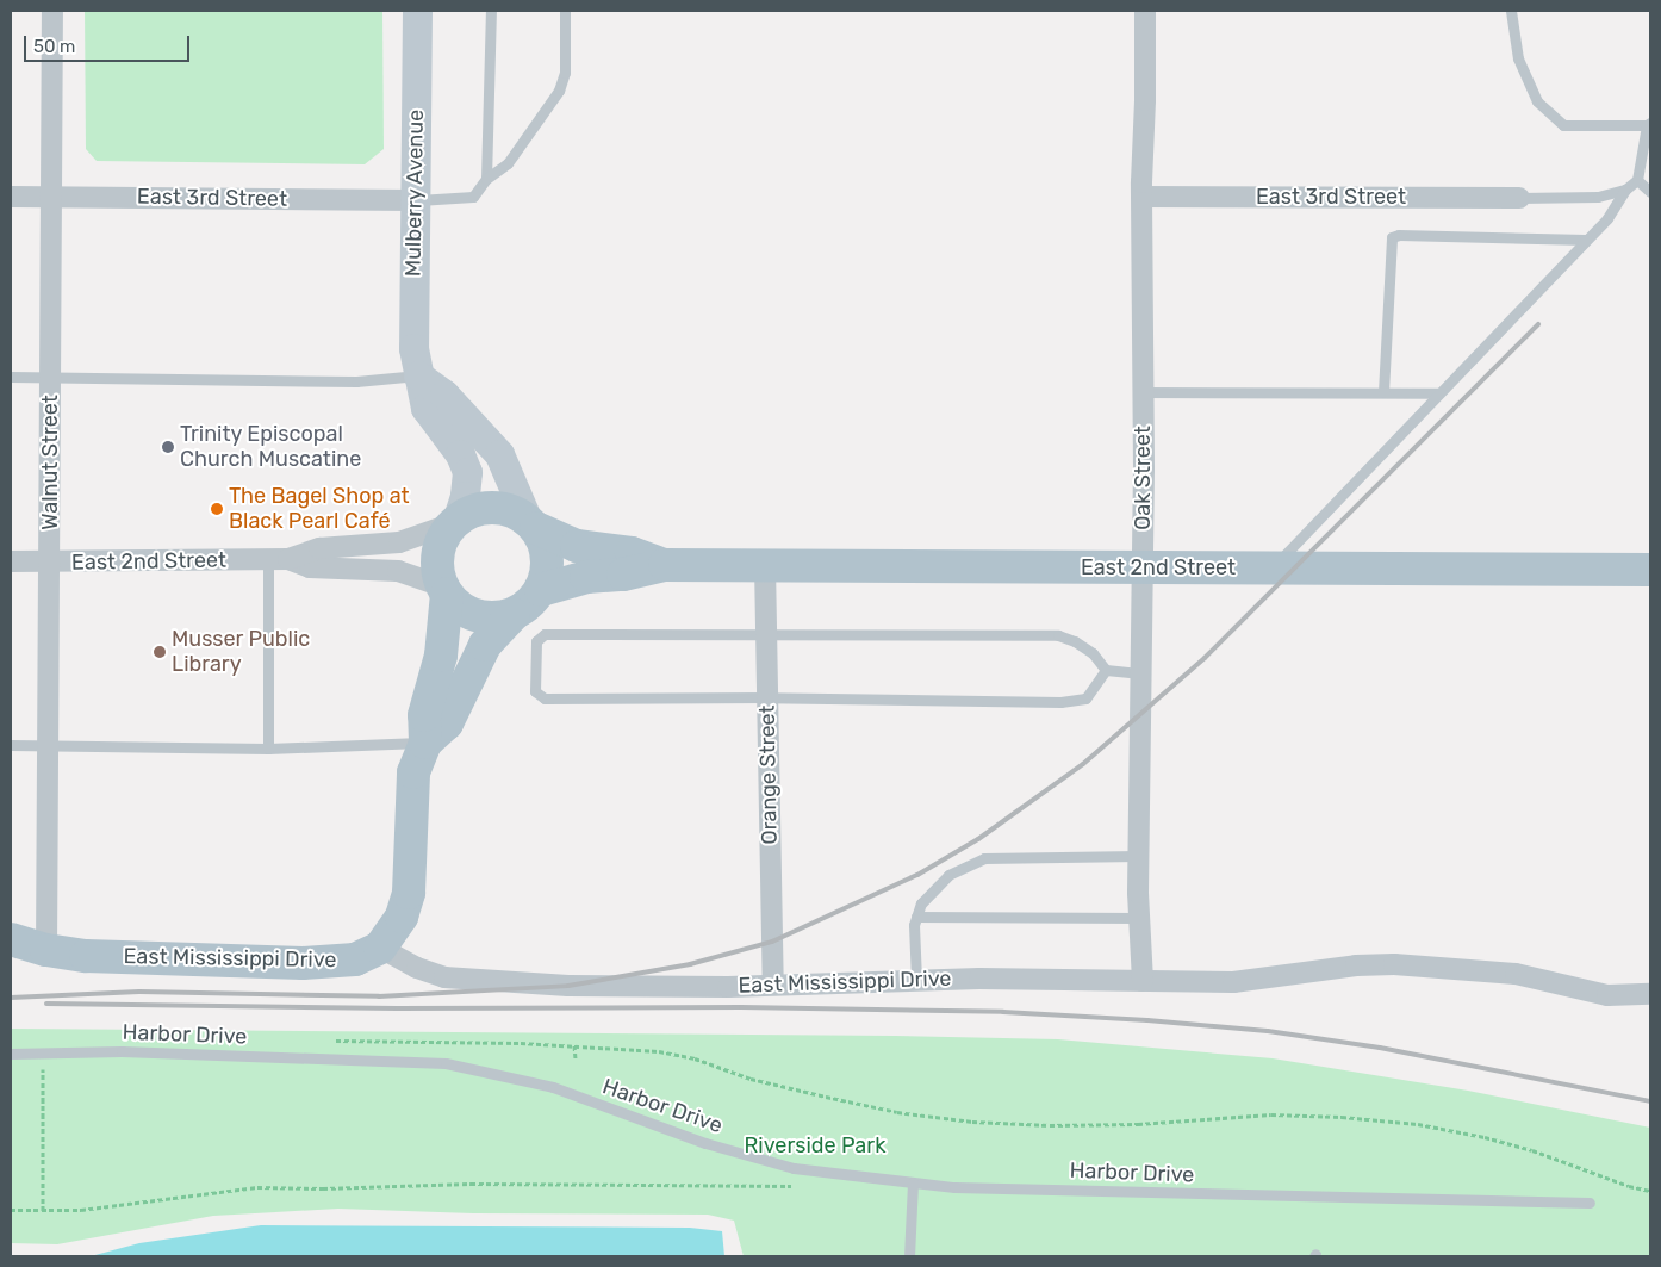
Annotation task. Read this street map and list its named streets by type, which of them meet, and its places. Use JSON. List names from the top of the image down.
{
  "streets": {
    "main road": ["Mulberry Avenue", "East 2nd Street", "East Mississippi Drive"],
    "street": [
      "East 3rd Street",
      "Walnut Street",
      "Oak Street",
      "Orange Street"
    ],
    "lane": ["Harbor Drive"]
  },
  "crossings": [
    ["Mulberry Avenue", "East 3rd Street"],
    ["Mulberry Avenue", "East 2nd Street"],
    ["East 3rd Street", "Walnut Street"],
    ["East 3rd Street", "Oak Street"],
    ["Walnut Street", "East 2nd Street"],
    ["Walnut Street", "East Mississippi Drive"],
    ["Oak Street", "East 2nd Street"],
    ["Oak Street", "East Mississippi Drive"],
    ["East 2nd Street", "Orange Street"],
    ["Orange Street", "East Mississippi Drive"]
  ],
  "parks": ["Riverside Park"],
  "places": ["Trinity Episcopal Church Muscatine", "The Bagel Shop at Black Pearl Café", "Musser Public Library"],
  "scale_bar": "50 m"
}
